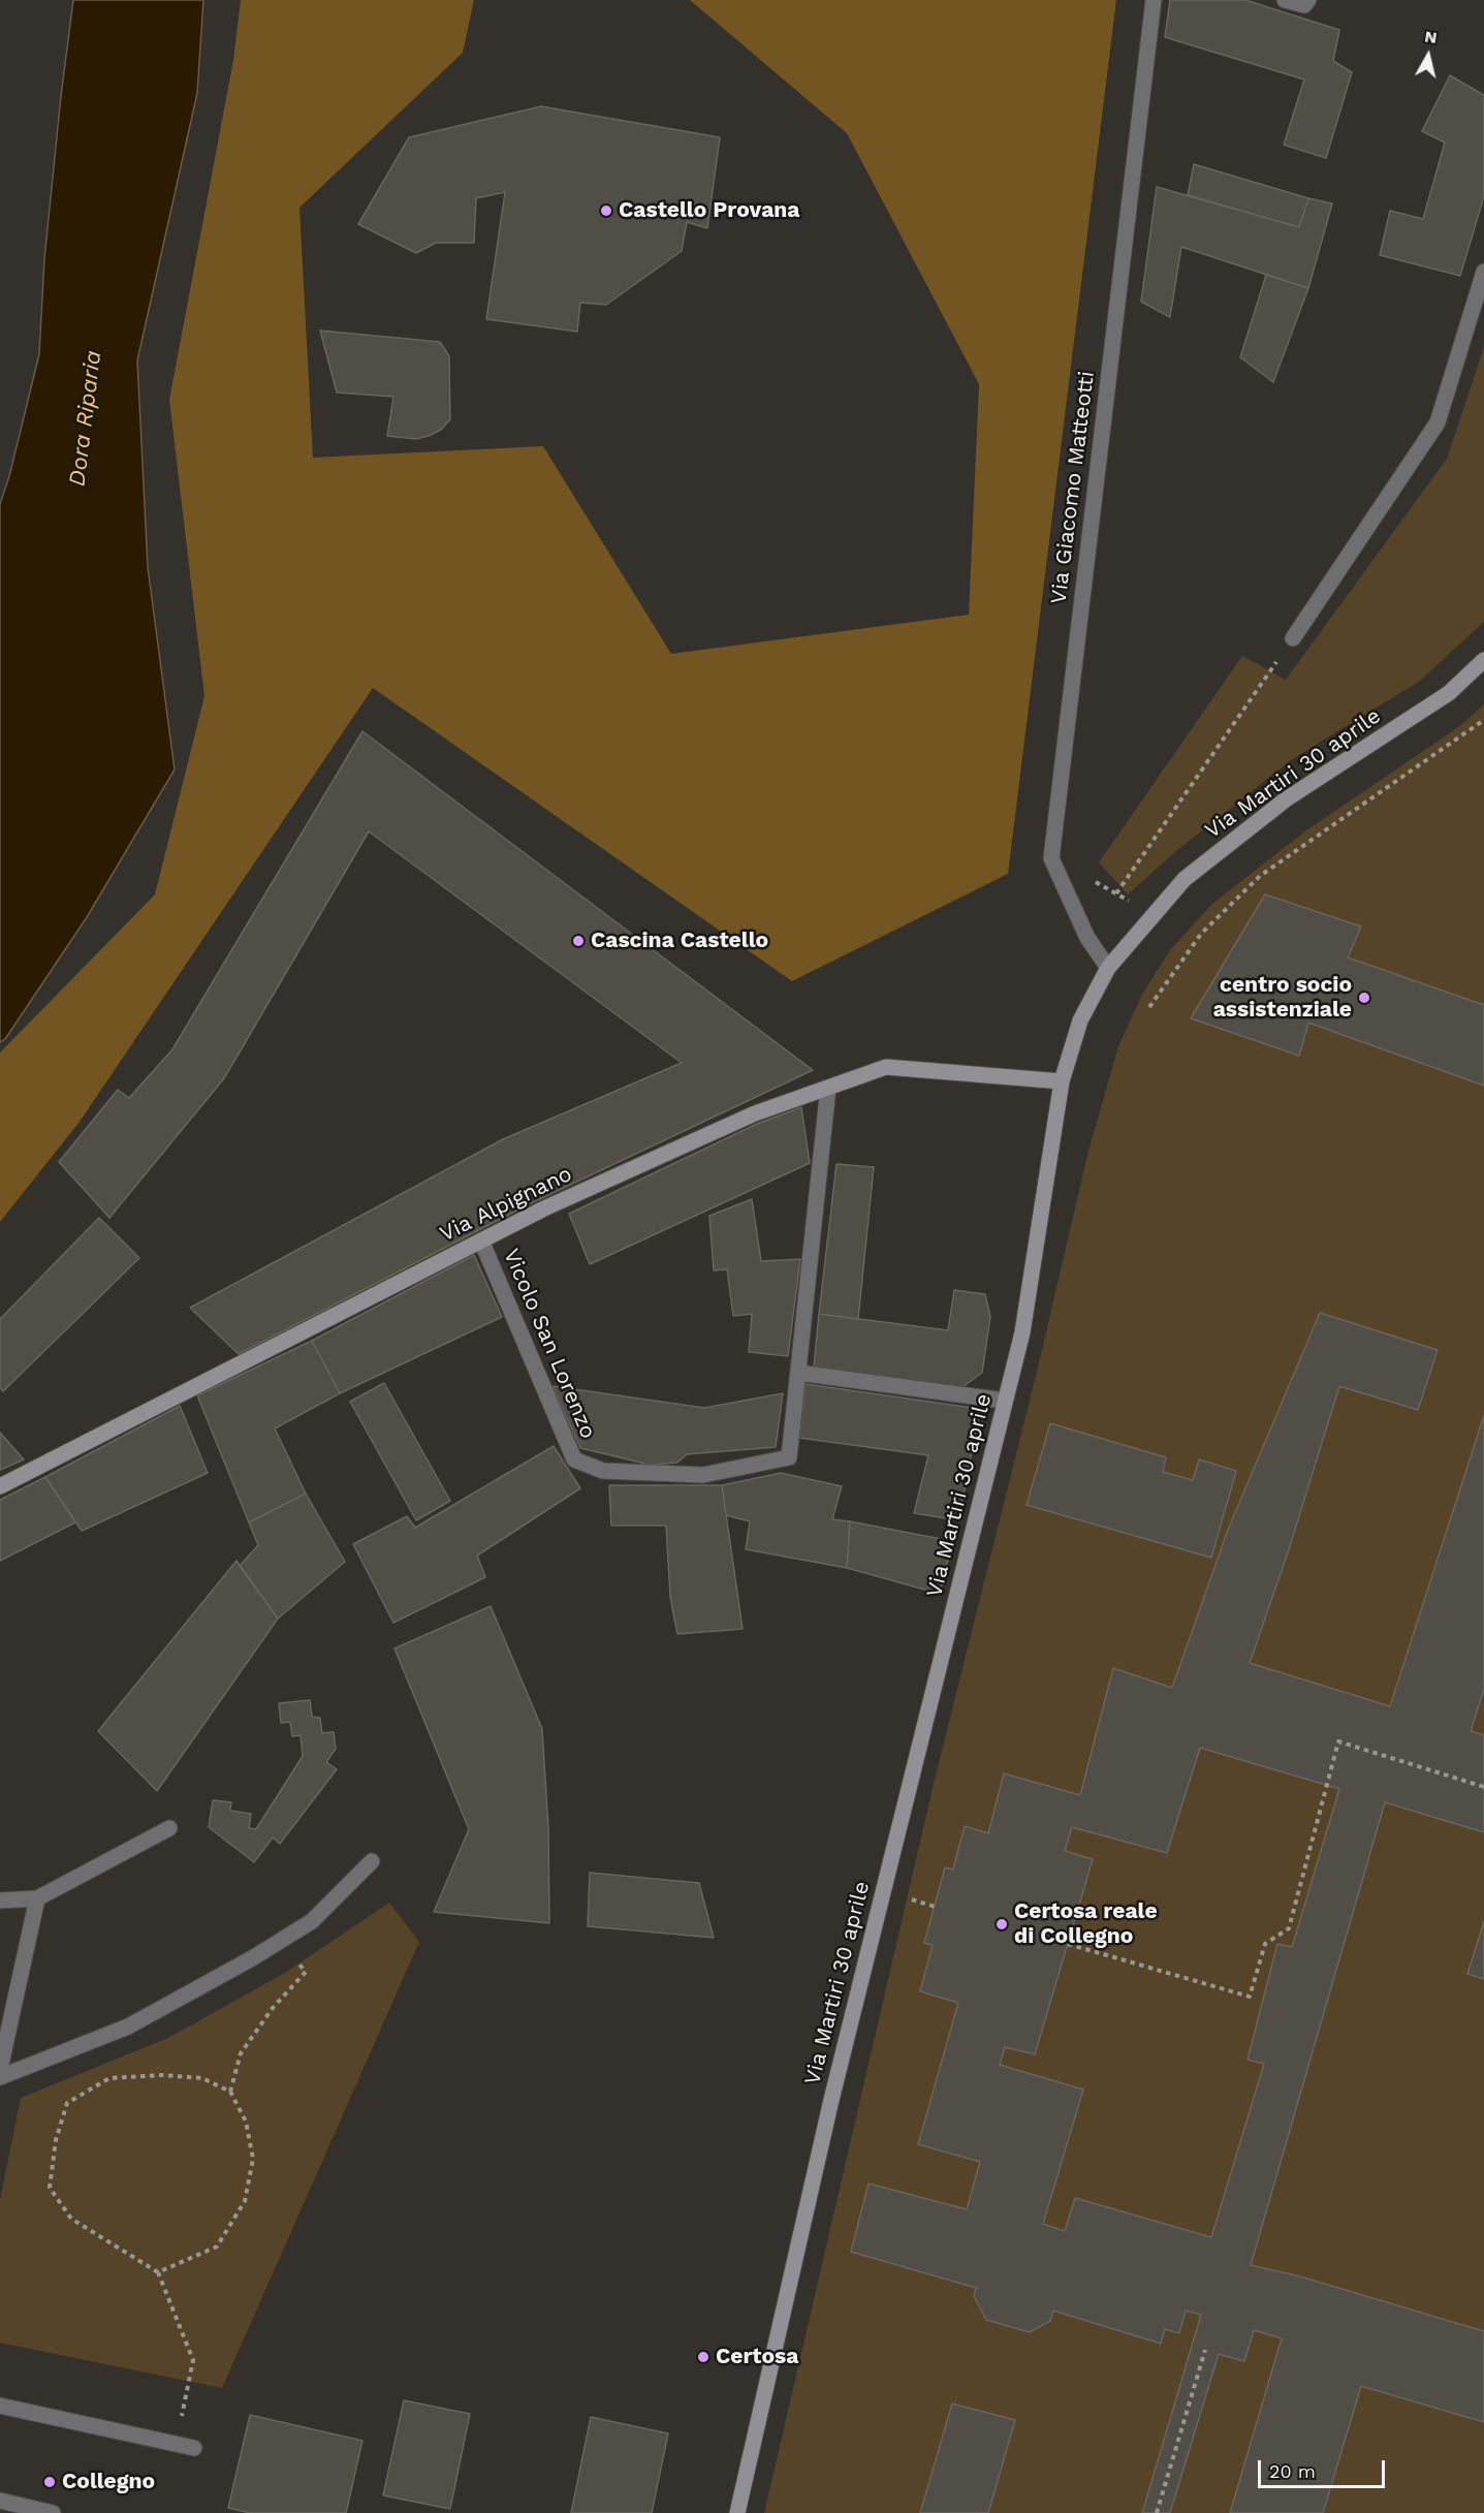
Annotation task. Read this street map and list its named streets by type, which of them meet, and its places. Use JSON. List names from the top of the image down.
{
  "streets": {
    "street": [
      "Via Giacomo Matteotti",
      "Via Martiri 30 aprile",
      "Via Alpignano",
      "Vicolo San Lorenzo"
    ]
  },
  "crossings": [
    ["Via Giacomo Matteotti", "Via Martiri 30 aprile"],
    ["Via Martiri 30 aprile", "Via Alpignano"],
    ["Via Alpignano", "Vicolo San Lorenzo"]
  ],
  "water": ["Dora Riparia"],
  "places": [
    "Castello Provana",
    "Cascina Castello",
    "centro socio assistenziale",
    "Certosa reale di Collegno",
    "Certosa",
    "Collegno"
  ],
  "scale_bar": "20 m",
  "north": "top"
}
